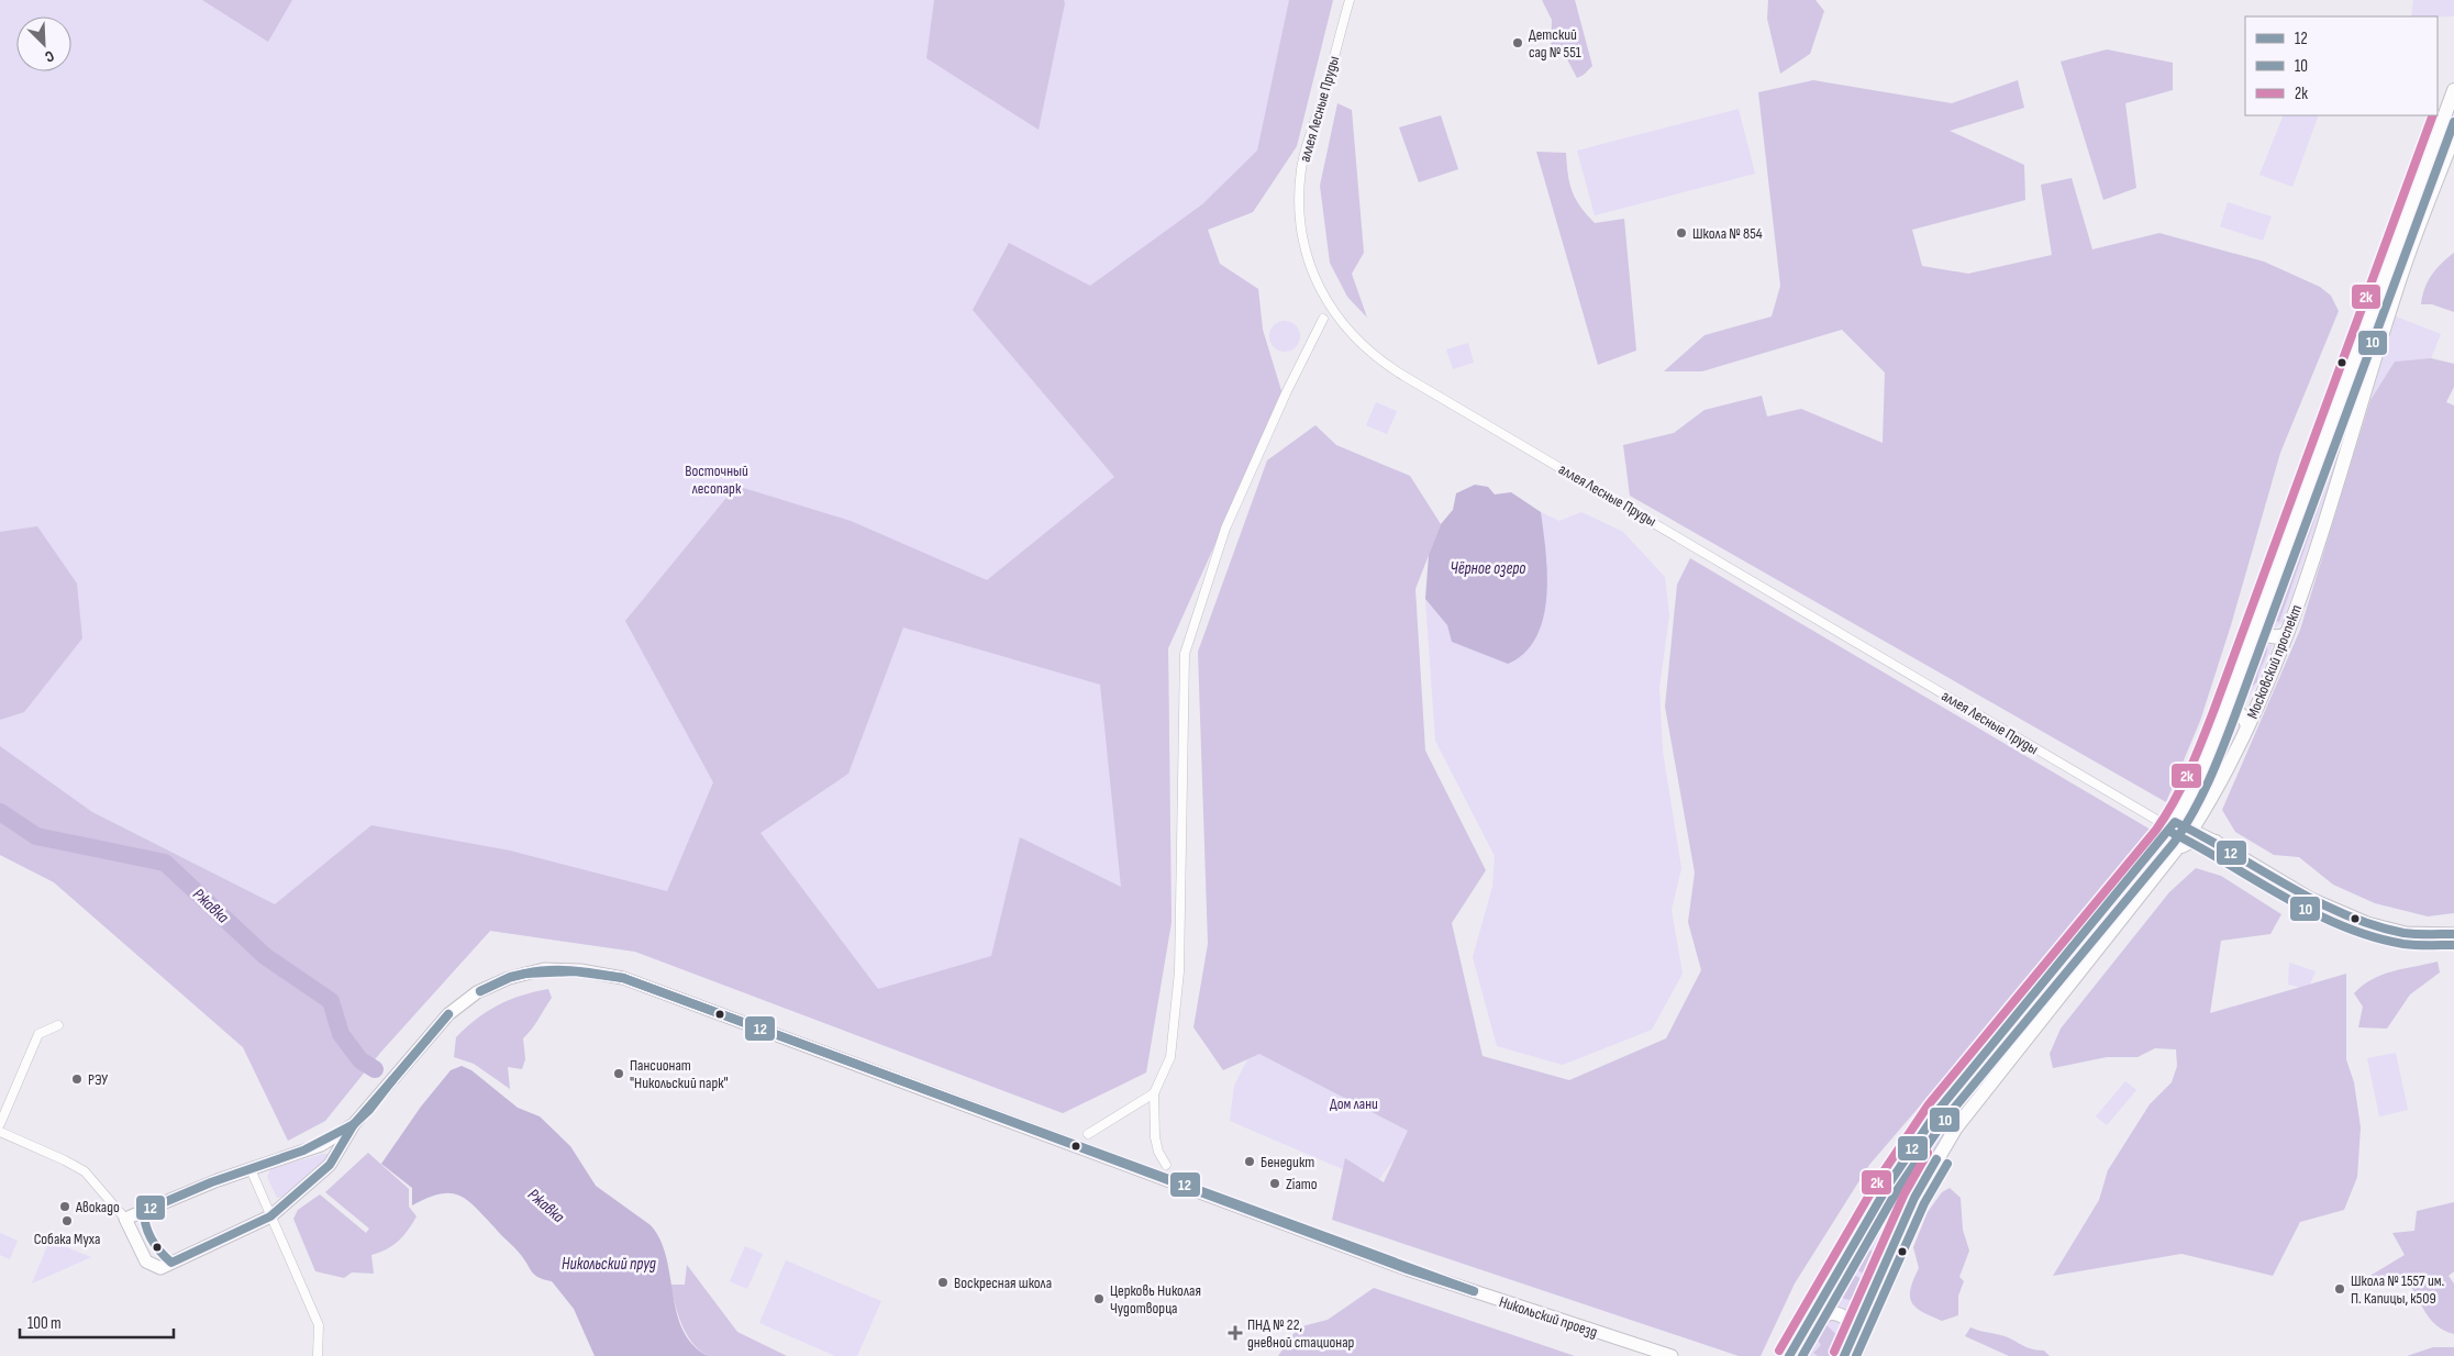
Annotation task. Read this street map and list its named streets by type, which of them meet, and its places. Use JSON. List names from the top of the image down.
{
  "streets": {
    "main road": ["Московский проспект"],
    "street": ["аллея Лесные Пруды", "Никольский проезд"]
  },
  "crossings": [
    ["аллея Лесные Пруды", "Московский проспект"]
  ],
  "water": ["Чёрное озеро", "Ржавка", "Никольский пруд"],
  "parks": ["Восточный лесопарк", "Дом лани"],
  "places": {
    "other": [
      "Детский сад № 551",
      "Школа № 854",
      "Пансионат \"Никольский парк\"",
      "РЭУ",
      "Бенедикт",
      "Ziamo",
      "Авокадо",
      "Собака Муха",
      "Воскресная школа",
      "Школа № 1557 им. П. Капицы, к509",
      "Церковь Николая Чудотворца"
    ],
    "health": ["ПНД № 22, дневной стационар"]
  },
  "lines": ["transit line 2к", "transit line 10", "transit line 12"],
  "legend": ["12", "10", "2к"],
  "scale_bar": "100 m",
  "north": "bottom right"
}
